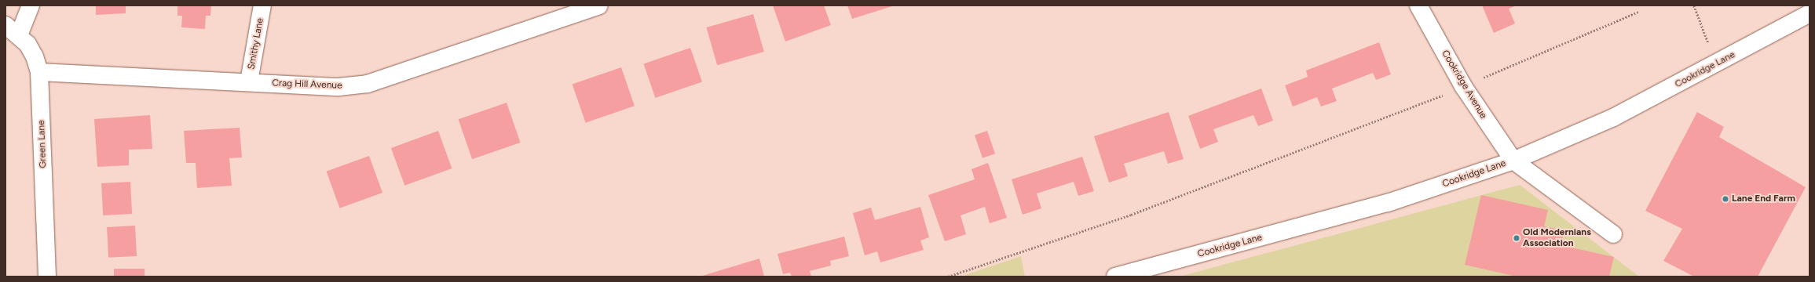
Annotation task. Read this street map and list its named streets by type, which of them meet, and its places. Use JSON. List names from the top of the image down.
{
  "streets": {
    "street": [
      "Smithy Lane",
      "Cookridge Lane",
      "Crag Hill Avenue",
      "Cookridge Avenue",
      "Green Lane"
    ]
  },
  "crossings": [
    ["Smithy Lane", "Crag Hill Avenue"],
    ["Cookridge Lane", "Cookridge Avenue"],
    ["Crag Hill Avenue", "Green Lane"]
  ],
  "places": ["Lane End Farm", "Old Modernians Association"]
}
